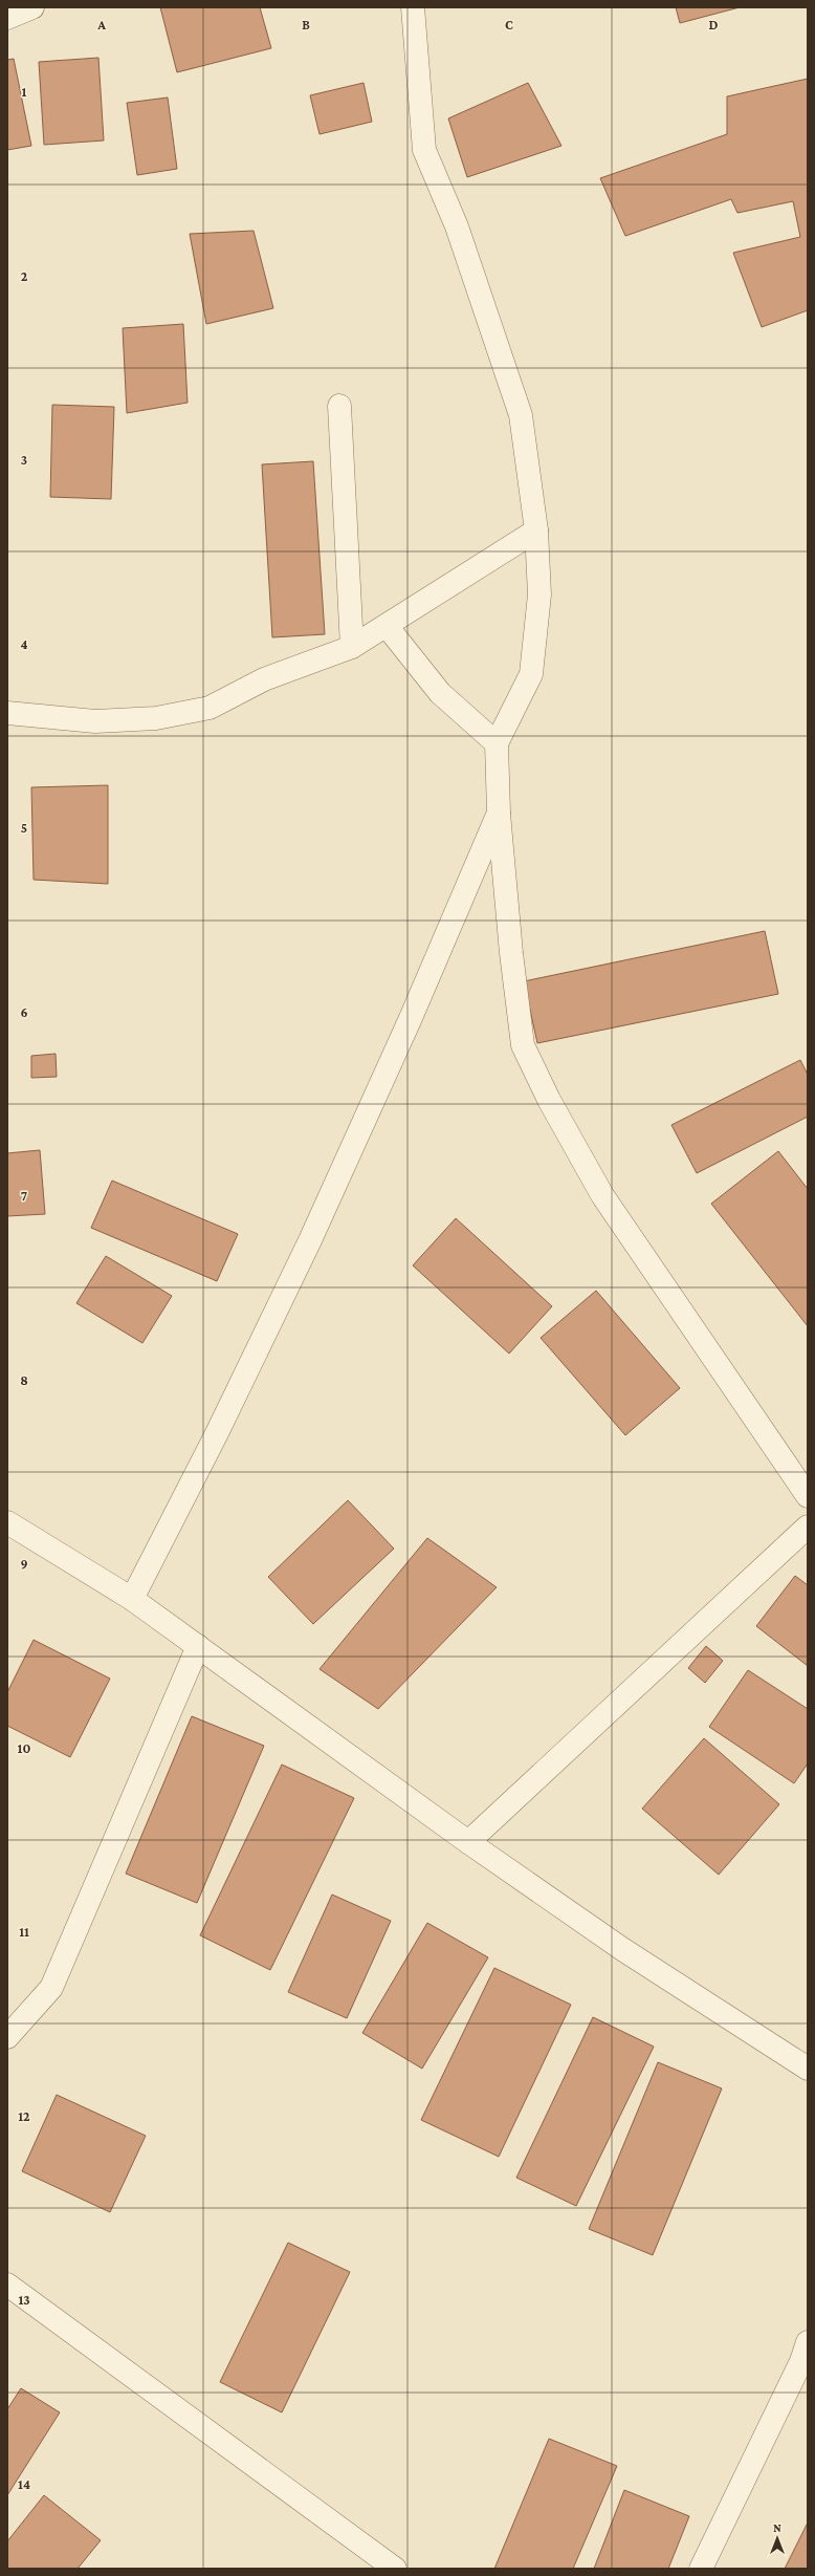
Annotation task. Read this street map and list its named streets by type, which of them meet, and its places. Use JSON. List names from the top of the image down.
{
  "north": "top",
  "grid": {
    "columns": [
      "A",
      "B",
      "C",
      "D"
    ],
    "rows": [
      "1",
      "2",
      "3",
      "4",
      "5",
      "6",
      "7",
      "8",
      "9",
      "10",
      "11",
      "12",
      "13",
      "14"
    ]
  }
}
